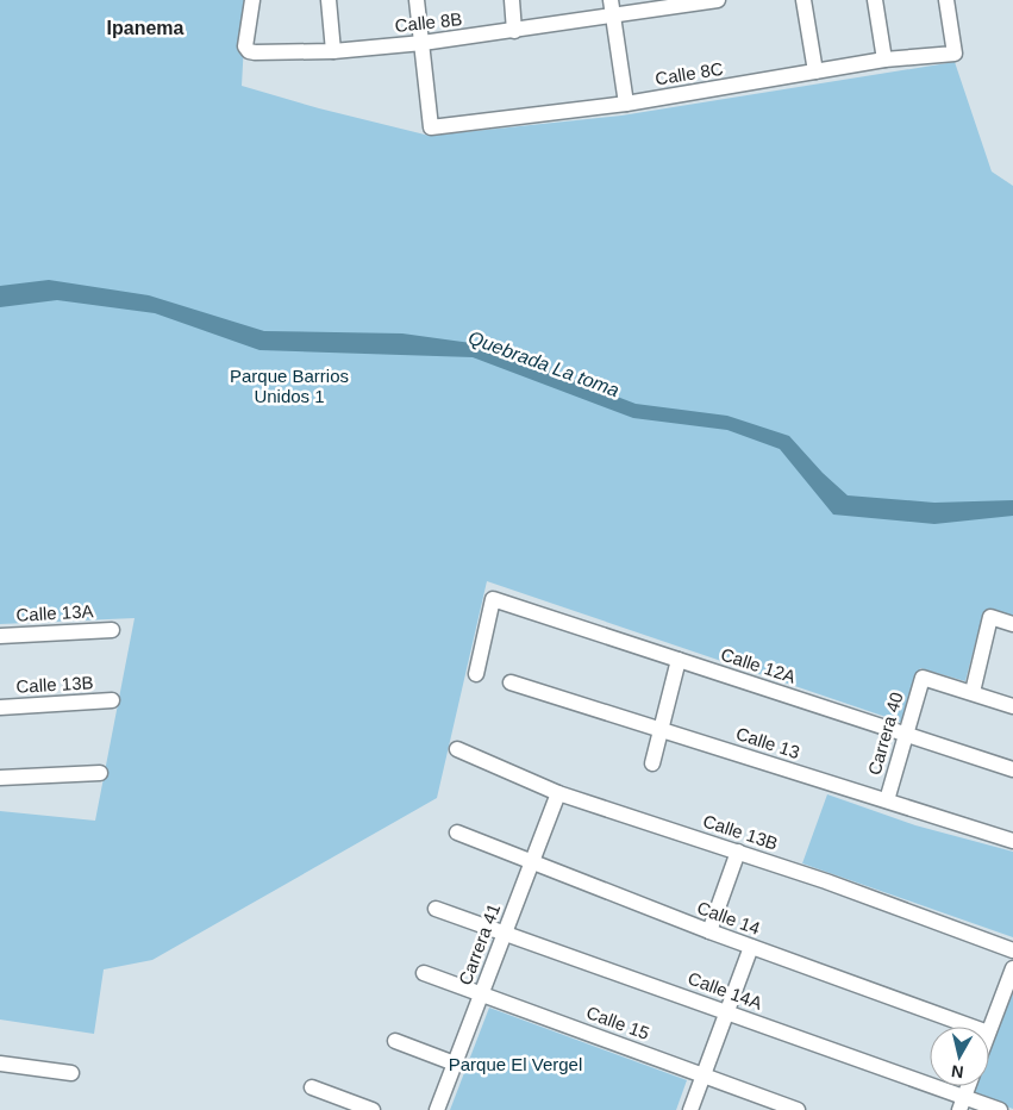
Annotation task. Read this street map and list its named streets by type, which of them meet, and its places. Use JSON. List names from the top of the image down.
{
  "streets": {
    "street": [
      "Calle 8B",
      "Calle 8C",
      "Calle 13A",
      "Calle 12A",
      "Calle 13B",
      "Carrera 40",
      "Calle 13",
      "Calle 14",
      "Carrera 41",
      "Calle 14A",
      "Calle 15"
    ]
  },
  "crossings": [
    ["Calle 8B", "Calle 8C"],
    ["Calle 12A", "Carrera 40"],
    ["Calle 13B", "Carrera 41"],
    ["Carrera 40", "Calle 13"],
    ["Calle 14", "Carrera 41"],
    ["Carrera 41", "Calle 14A"],
    ["Carrera 41", "Calle 15"]
  ],
  "districts": ["Ipanema"],
  "water": ["Quebrada La toma"],
  "parks": ["Parque Barrios Unidos 1", "Parque El Vergel"],
  "north": "bottom"
}
